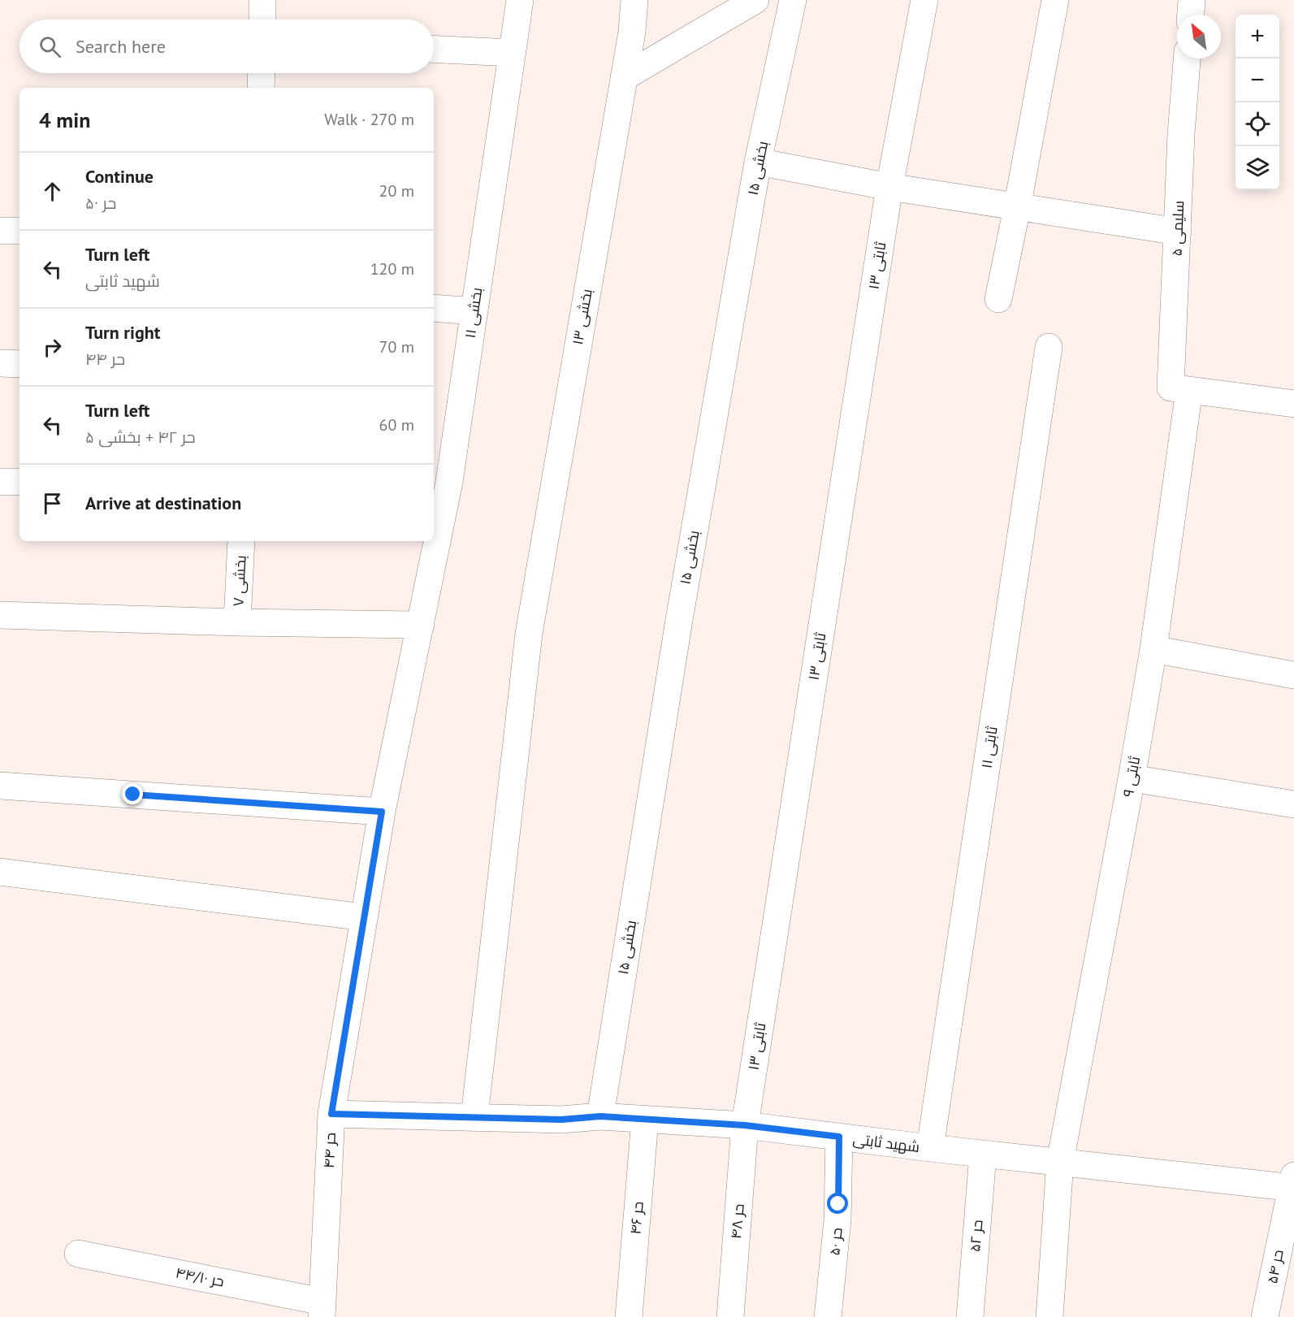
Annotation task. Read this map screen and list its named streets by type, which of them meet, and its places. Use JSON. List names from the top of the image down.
{
  "streets": {
    "street": [
      "بخشی ۱۵",
      "سلیمی ۵",
      "ثابتی ۱۳",
      "بخشی ۱۱",
      "بخشی ۱۳",
      "بخشی ۷",
      "ثابتی ۱۱",
      "ثابتی ۹",
      "شهید ثابتی",
      "حر ۴۴",
      "حر ۴۶",
      "حر ۴۸",
      "حر ۵۲",
      "حر ۵۰",
      "حر ۵۴",
      "حر ۴۴/۱۰"
    ]
  },
  "crossings": [
    ["بخشی ۱۵", "شهید ثابتی"],
    ["سلیمی ۵", "ثابتی ۹"],
    ["ثابتی ۱۳", "شهید ثابتی"],
    ["ثابتی ۱۳", "حر ۴۸"],
    ["بخشی ۱۱", "حر ۴۴"],
    ["بخشی ۱۳", "شهید ثابتی"],
    ["ثابتی ۱۱", "شهید ثابتی"],
    ["ثابتی ۹", "شهید ثابتی"],
    ["شهید ثابتی", "حر ۴۴"],
    ["شهید ثابتی", "حر ۴۶"],
    ["شهید ثابتی", "حر ۴۸"],
    ["شهید ثابتی", "حر ۵۲"],
    ["شهید ثابتی", "حر ۵۰"],
    ["شهید ثابتی", "حر ۵۴"],
    ["حر ۴۴", "حر ۴۴/۱۰"]
  ],
  "north": "top left",
  "page": {
    "map_buttons": ["+", "−"],
    "search": "Search here",
    "heading": ["4 min", "Walk · 270 m"],
    "list": [
      ["Continue", "حر ۵۰", "20 m"],
      ["Turn left", "شهید ثابتی", "120 m"],
      ["Turn right", "حر ۴۴", "70 m"],
      ["Turn left", "حر ۴۲ + بخشی ۵", "60 m"],
      "Arrive at destination"
    ]
  }
}
